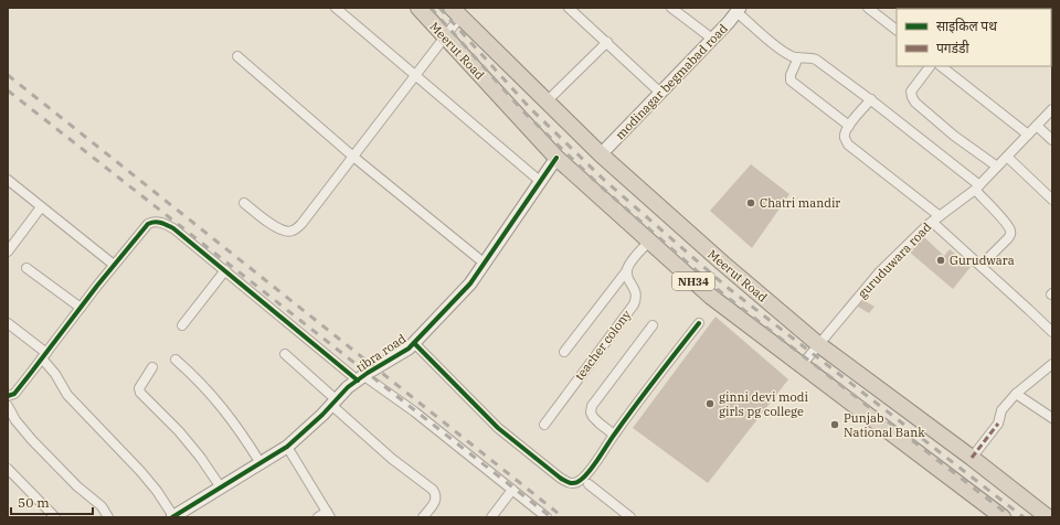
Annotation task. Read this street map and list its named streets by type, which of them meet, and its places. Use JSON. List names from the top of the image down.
{
  "streets": {
    "highway": ["Meerut Road", "NH34"],
    "street": [
      "modinagar begmabad road",
      "guruduwara road",
      "teacher colony",
      "tibra road"
    ]
  },
  "crossings": [
    ["Meerut Road", "modinagar begmabad road"],
    ["Meerut Road", "guruduwara road"],
    ["Meerut Road", "tibra road"]
  ],
  "places": [
    "Chatri mandir",
    "Gurudwara",
    "ginni devi modi girls pg college",
    "Punjab National Bank"
  ],
  "legend": ["साइकिल पथ", "पगडंडी"],
  "scale_bar": "50 m"
}
